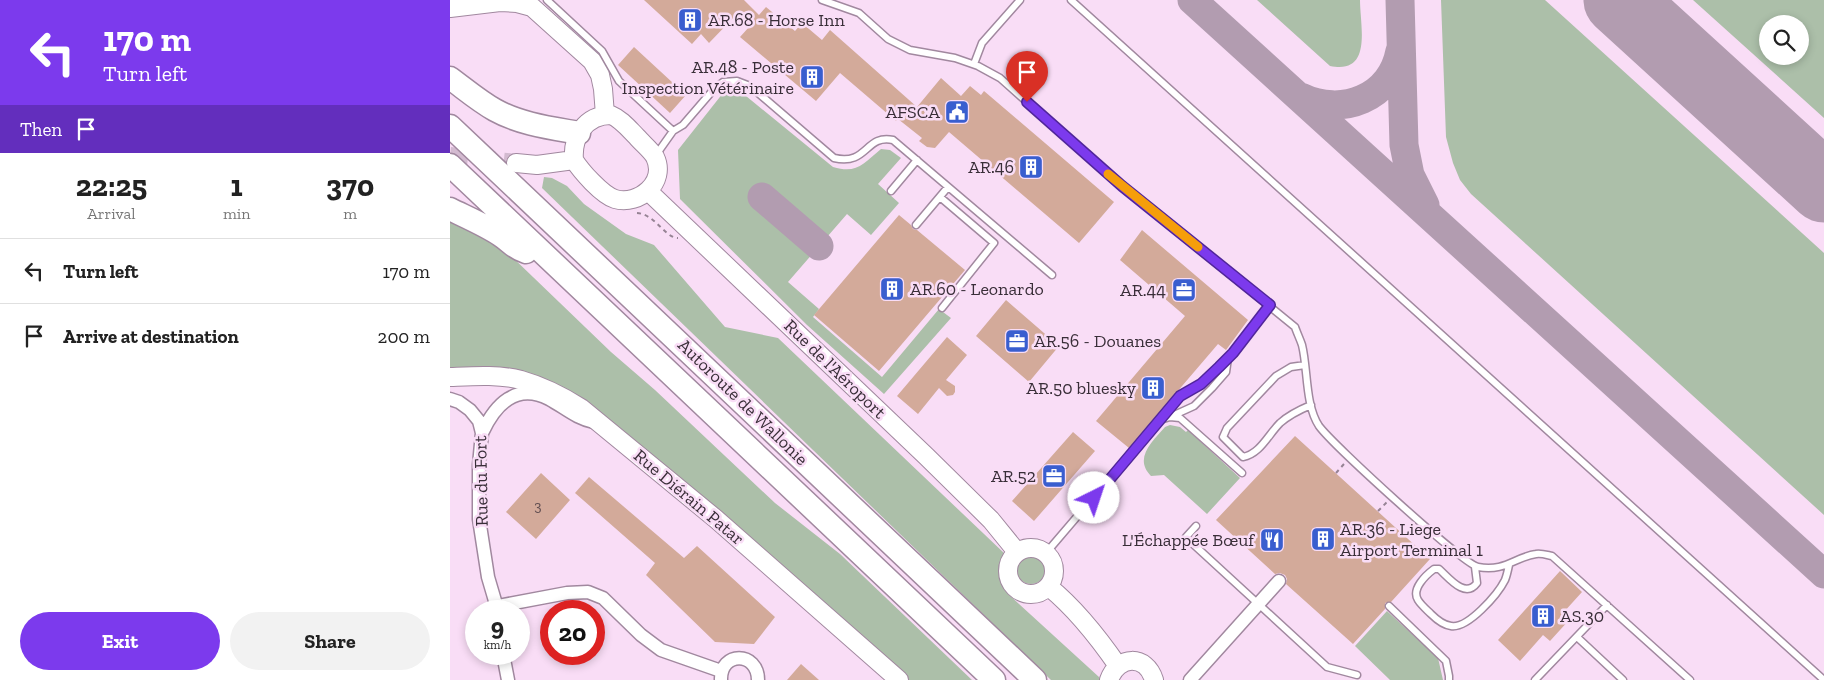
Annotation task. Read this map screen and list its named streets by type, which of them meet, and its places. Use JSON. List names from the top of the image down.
{
  "streets": {
    "highway": ["Autoroute de Wallonie"],
    "street": ["Rue de l'Aéroport", "Rue du Fort", "Rue Diérain Patar"]
  },
  "places": {
    "building": [
      "AR.68 - Horse Inn",
      "AR.48 - Poste Inspection Vétérinaire",
      "AR.46",
      "AR.60 - Leonardo",
      "AR.50 bluesky",
      "AR.36 - Liege Airport Terminal 1",
      "AS.30"
    ],
    "public building": ["AFSCA"],
    "office": ["AR.44", "AR.56 - Douanes", "AR.52"],
    "restaurant": ["L'Échappée Bœuf"]
  },
  "house_numbers": ["3"],
  "page": {
    "turn": ["170 m", "Turn left"],
    "then": "Then",
    "eta": [
      "22:25",
      "Arrival",
      "1",
      "min",
      "370",
      "m"
    ],
    "list": [
      {
        "name": "Turn left",
        "value": "170 m"
      },
      {
        "name": "Arrive at destination",
        "value": "200 m"
      }
    ],
    "speed": "9 km/h",
    "limit": "20",
    "buttons": ["Exit", "Share"]
  }
}
